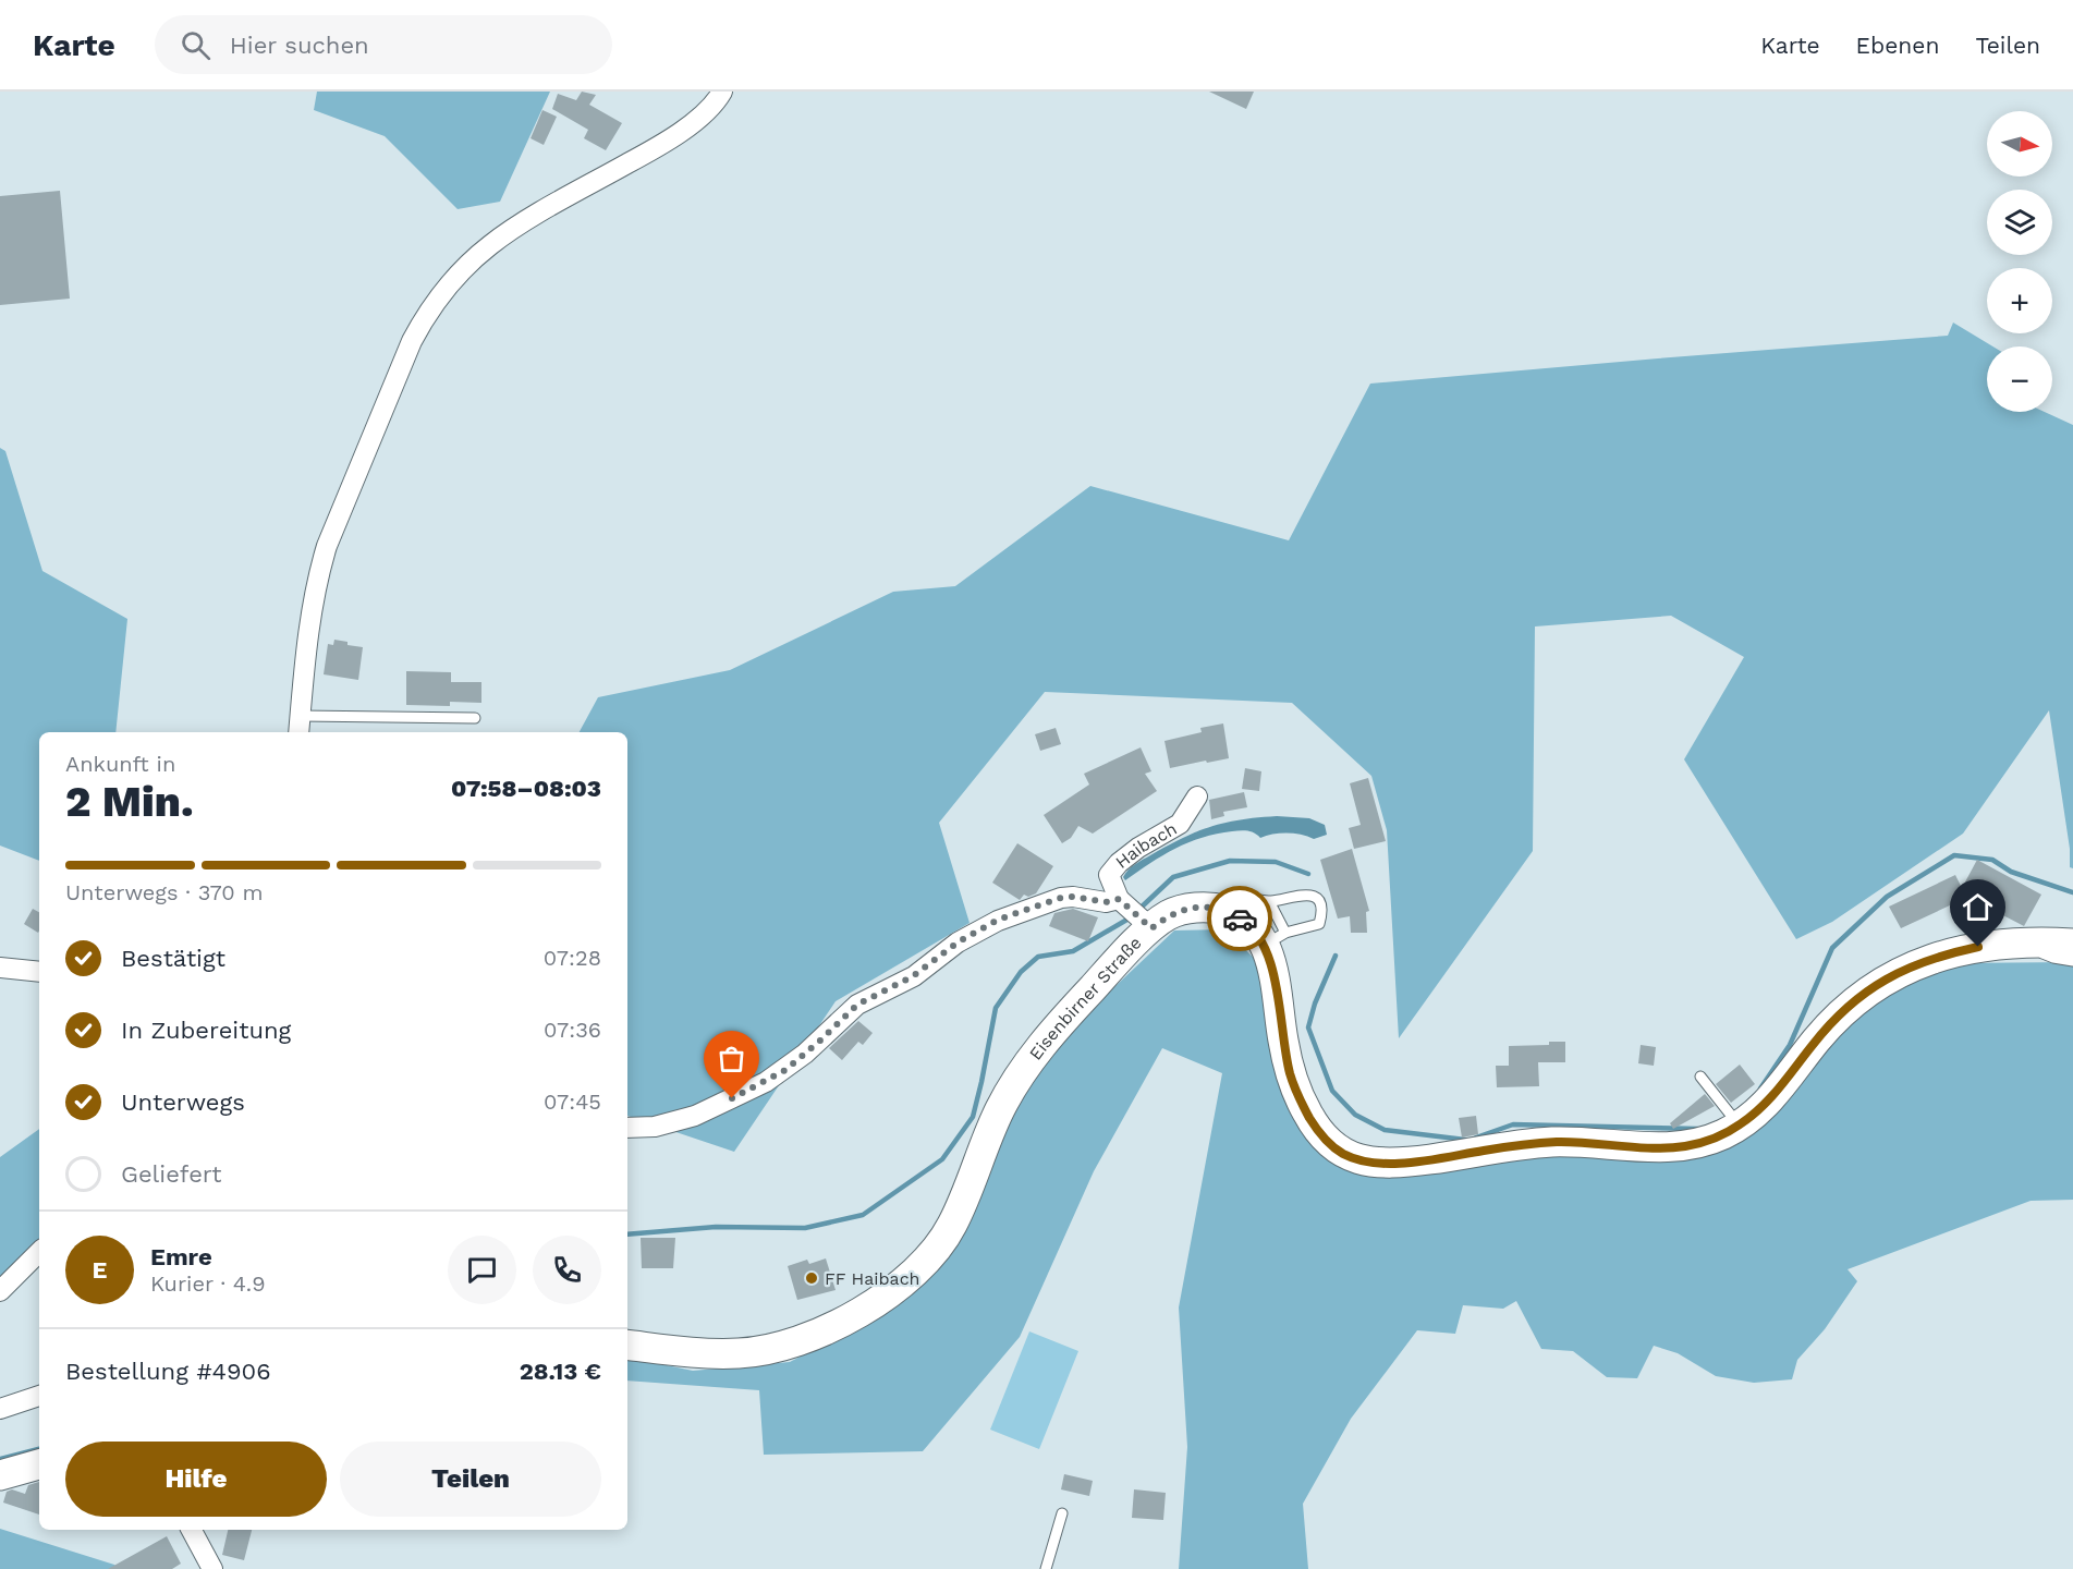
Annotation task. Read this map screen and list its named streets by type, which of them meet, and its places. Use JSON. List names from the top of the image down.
{
  "streets": {
    "main road": ["Eisenbirner Straße"],
    "street": ["Haibach"]
  },
  "crossings": [
    ["Haibach", "Eisenbirner Straße"]
  ],
  "places": ["FF Haibach"],
  "north": "right",
  "page": {
    "header": "Karte",
    "search": "Hier suchen",
    "nav": ["Karte", "Ebenen", "Teilen"],
    "map_buttons": ["+", "−"],
    "heading": ["2 Min.", "Ankunft in", "07:58–08:03"],
    "panel": [
      "Emre",
      "Kurier · 4.9",
      "Bestellung #4906",
      "28.13 €"
    ],
    "bar": "Unterwegs · 370 m",
    "list": [
      ["Bestätigt", "07:28"],
      ["In Zubereitung", "07:36"],
      ["Unterwegs", "07:45"],
      "Geliefert"
    ],
    "round": "E",
    "buttons": ["Hilfe", "Teilen"]
  }
}
